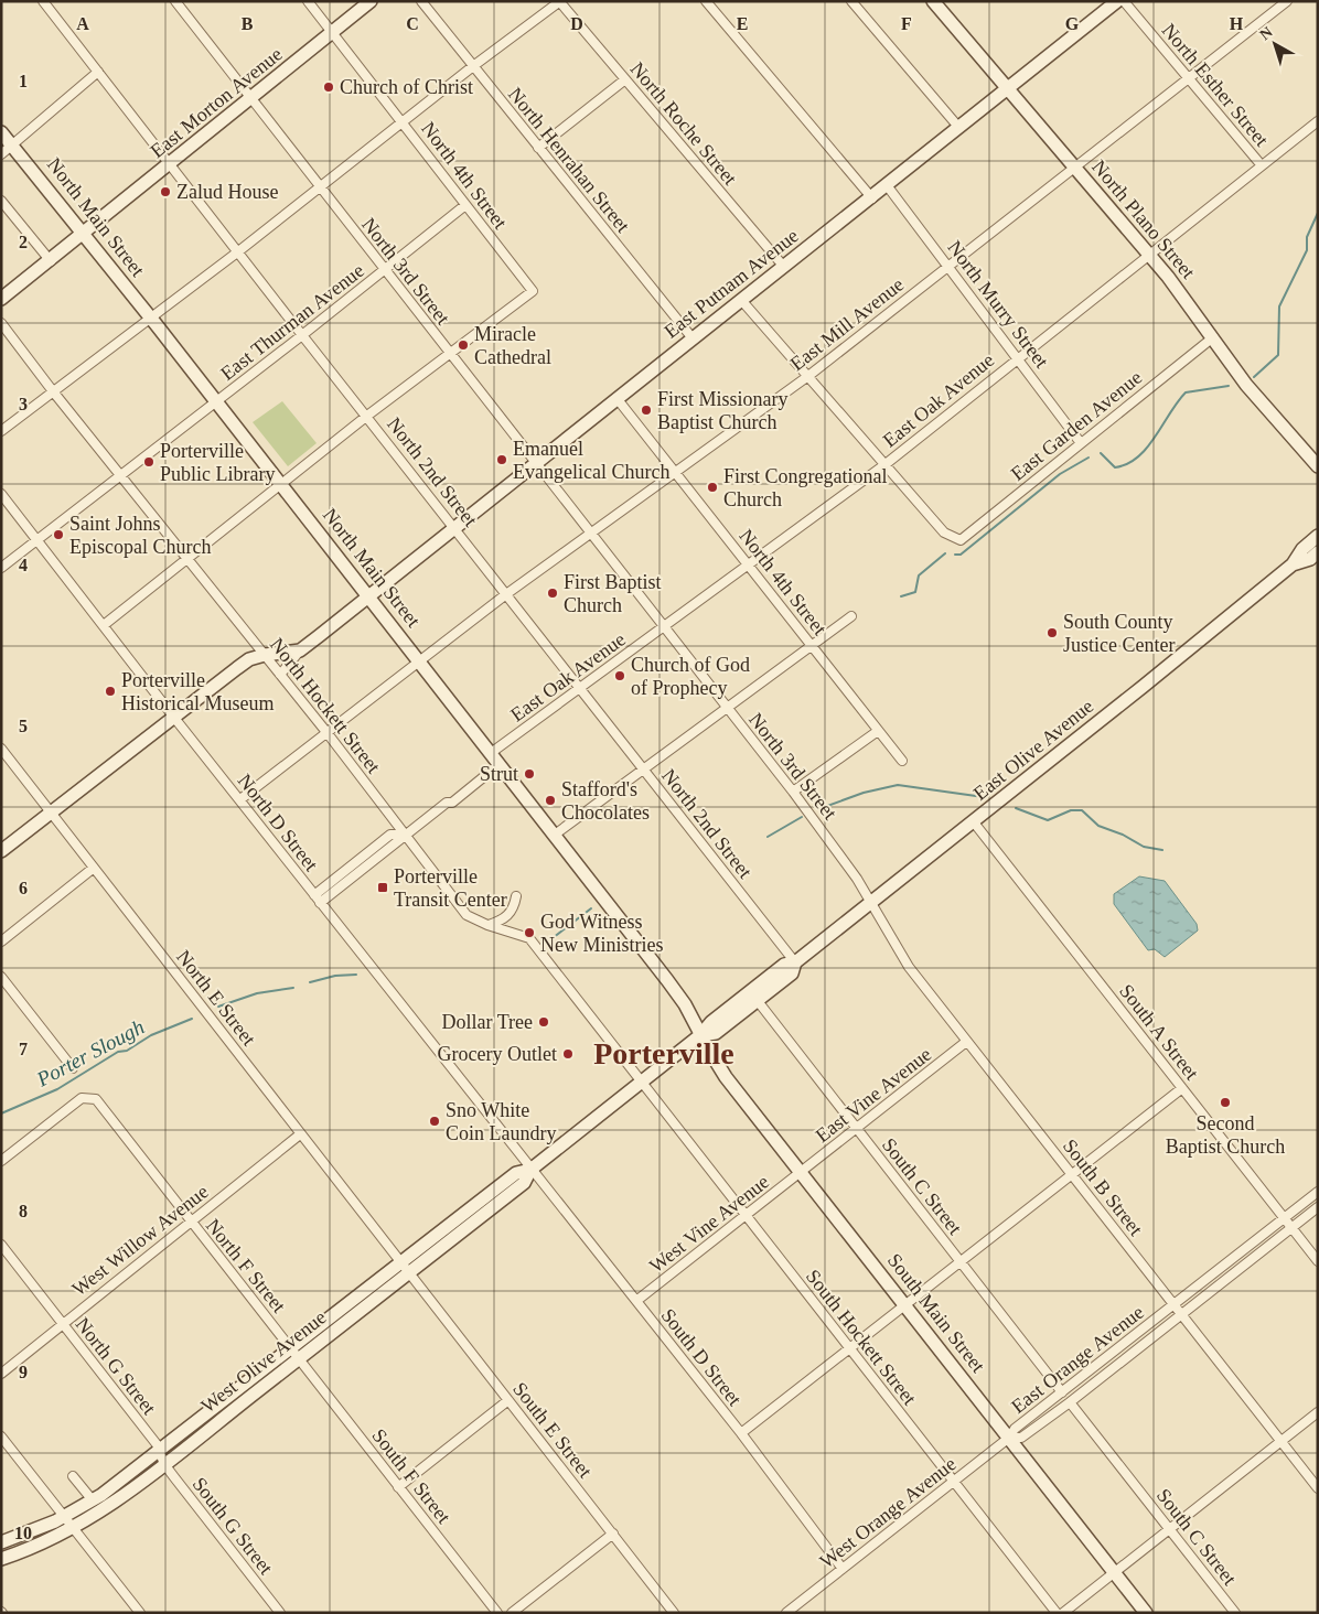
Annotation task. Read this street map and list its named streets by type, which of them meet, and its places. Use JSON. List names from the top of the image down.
{
  "streets": {
    "main road": [
      "East Morton Avenue",
      "North Main Street",
      "North Plano Street",
      "East Putnam Avenue",
      "East Olive Avenue",
      "South Main Street",
      "West Olive Avenue"
    ],
    "street": [
      "North Esther Street",
      "North Roche Street",
      "North Henrahan Street",
      "North 4th Street",
      "North 3rd Street",
      "North Murry Street",
      "East Thurman Avenue",
      "East Mill Avenue",
      "East Oak Avenue",
      "East Garden Avenue",
      "North 2nd Street",
      "North Hockett Street",
      "North D Street",
      "North E Street",
      "South A Street",
      "East Vine Avenue",
      "South C Street",
      "South B Street",
      "West Vine Avenue",
      "West Willow Avenue",
      "North F Street",
      "South Hockett Street",
      "South D Street",
      "East Orange Avenue",
      "North G Street",
      "South E Street",
      "South F Street",
      "West Orange Avenue",
      "South G Street"
    ]
  },
  "crossings": [
    ["North Esther Street", "East Mill Avenue"],
    ["North Esther Street", "East Oak Avenue"],
    ["East Morton Avenue", "North 4th Street"],
    ["East Morton Avenue", "North Main Street"],
    ["East Morton Avenue", "North 3rd Street"],
    ["East Morton Avenue", "North 2nd Street"],
    ["North Roche Street", "East Putnam Avenue"],
    ["North Henrahan Street", "East Putnam Avenue"],
    ["North 4th Street", "North 3rd Street"],
    ["North 4th Street", "East Putnam Avenue"],
    ["North 4th Street", "East Thurman Avenue"],
    ["North 4th Street", "East Mill Avenue"],
    ["North 4th Street", "East Oak Avenue"],
    ["North Main Street", "East Putnam Avenue"],
    ["North Main Street", "East Thurman Avenue"],
    ["North Main Street", "East Mill Avenue"],
    ["North Main Street", "East Oak Avenue"],
    ["North Main Street", "East Olive Avenue"],
    ["North Main Street", "South Main Street"],
    ["North Main Street", "West Olive Avenue"],
    ["North Plano Street", "East Putnam Avenue"],
    ["North Plano Street", "East Mill Avenue"],
    ["North Plano Street", "East Oak Avenue"],
    ["North Plano Street", "East Garden Avenue"],
    ["North 3rd Street", "East Putnam Avenue"],
    ["North 3rd Street", "East Thurman Avenue"],
    ["North 3rd Street", "East Mill Avenue"],
    ["North 3rd Street", "East Oak Avenue"],
    ["North 3rd Street", "East Olive Avenue"],
    ["North 3rd Street", "South B Street"],
    ["East Putnam Avenue", "North Murry Street"],
    ["East Putnam Avenue", "North 2nd Street"],
    ["North Murry Street", "East Mill Avenue"],
    ["North Murry Street", "East Oak Avenue"],
    ["North Murry Street", "East Garden Avenue"],
    ["East Thurman Avenue", "North 2nd Street"],
    ["East Thurman Avenue", "North Hockett Street"],
    ["East Thurman Avenue", "North D Street"],
    ["East Mill Avenue", "North 2nd Street"],
    ["East Mill Avenue", "North Hockett Street"],
    ["East Mill Avenue", "North D Street"],
    ["East Oak Avenue", "East Garden Avenue"],
    ["East Oak Avenue", "North 2nd Street"],
    ["North 2nd Street", "East Olive Avenue"],
    ["North Hockett Street", "South Hockett Street"],
    ["North Hockett Street", "West Olive Avenue"],
    ["East Olive Avenue", "South A Street"],
    ["East Olive Avenue", "South C Street"],
    ["East Olive Avenue", "South B Street"],
    ["East Olive Avenue", "South Main Street"],
    ["East Olive Avenue", "West Olive Avenue"],
    ["North D Street", "South D Street"],
    ["North D Street", "West Olive Avenue"],
    ["North E Street", "West Willow Avenue"],
    ["North E Street", "West Olive Avenue"],
    ["North E Street", "South E Street"],
    ["South A Street", "East Orange Avenue"],
    ["East Vine Avenue", "South C Street"],
    ["East Vine Avenue", "South B Street"],
    ["East Vine Avenue", "West Vine Avenue"],
    ["East Vine Avenue", "South Main Street"],
    ["South C Street", "East Orange Avenue"],
    ["South B Street", "East Orange Avenue"],
    ["West Vine Avenue", "South Main Street"],
    ["West Vine Avenue", "South Hockett Street"],
    ["West Vine Avenue", "South D Street"],
    ["West Willow Avenue", "North F Street"],
    ["West Willow Avenue", "North G Street"],
    ["North F Street", "West Olive Avenue"],
    ["North F Street", "South F Street"],
    ["South Main Street", "East Orange Avenue"],
    ["South Main Street", "West Olive Avenue"],
    ["South Main Street", "West Orange Avenue"],
    ["South Hockett Street", "West Olive Avenue"],
    ["South Hockett Street", "West Orange Avenue"],
    ["South D Street", "West Olive Avenue"],
    ["South D Street", "West Orange Avenue"],
    ["East Orange Avenue", "West Orange Avenue"],
    ["West Olive Avenue", "North G Street"],
    ["West Olive Avenue", "South E Street"],
    ["West Olive Avenue", "South F Street"],
    ["West Olive Avenue", "South G Street"],
    ["North G Street", "South G Street"]
  ],
  "districts": ["Porterville"],
  "water": ["Porter Slough"],
  "places": {
    "other": [
      "Church of Christ",
      "Zalud House",
      "Miracle Cathedral",
      "First Missionary Baptist Church",
      "Emanuel Evangelical Church",
      "Porterville Public Library",
      "First Congregational Church",
      "Saint Johns Episcopal Church",
      "First Baptist Church",
      "South County Justice Center",
      "Church of God of Prophecy",
      "Porterville Historical Museum",
      "Strut",
      "Stafford's Chocolates",
      "God Witness New Ministries",
      "Dollar Tree",
      "Grocery Outlet",
      "Second Baptist Church",
      "Sno White Coin Laundry"
    ],
    "transit": ["Porterville Transit Center"]
  },
  "north": "top left",
  "grid": {
    "columns": [
      "A",
      "B",
      "C",
      "D",
      "E",
      "F",
      "G",
      "H"
    ],
    "rows": [
      "1",
      "2",
      "3",
      "4",
      "5",
      "6",
      "7",
      "8",
      "9",
      "10"
    ]
  }
}
